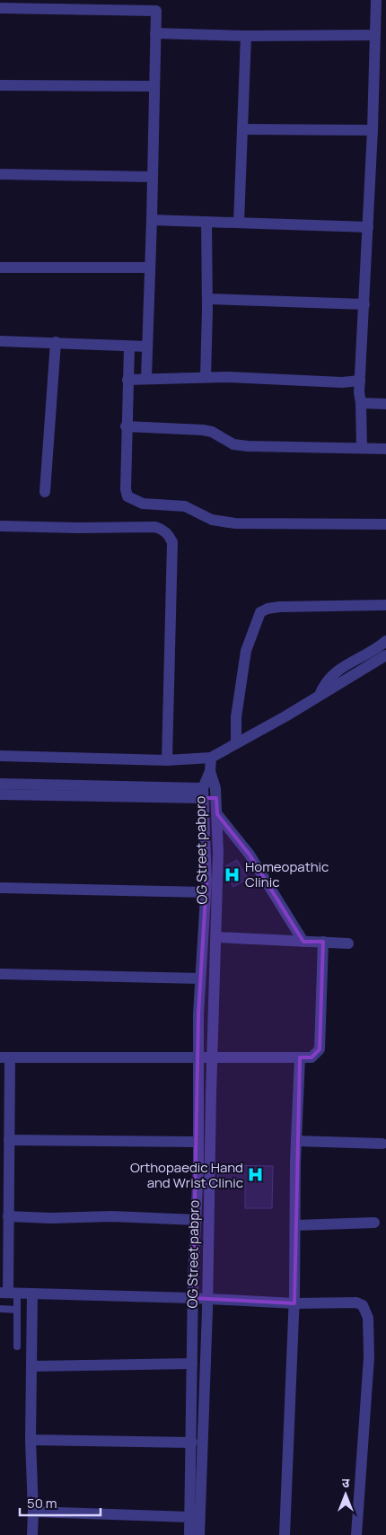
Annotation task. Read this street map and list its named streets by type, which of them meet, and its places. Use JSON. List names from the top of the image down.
{
  "streets": {
    "street": ["OG Street pabpro"]
  },
  "places": {
    "hospital": ["Homeopathic Clinic", "Orthopaedic Hand and Wrist Clinic"]
  },
  "scale_bar": "50 m",
  "north": "top"
}
